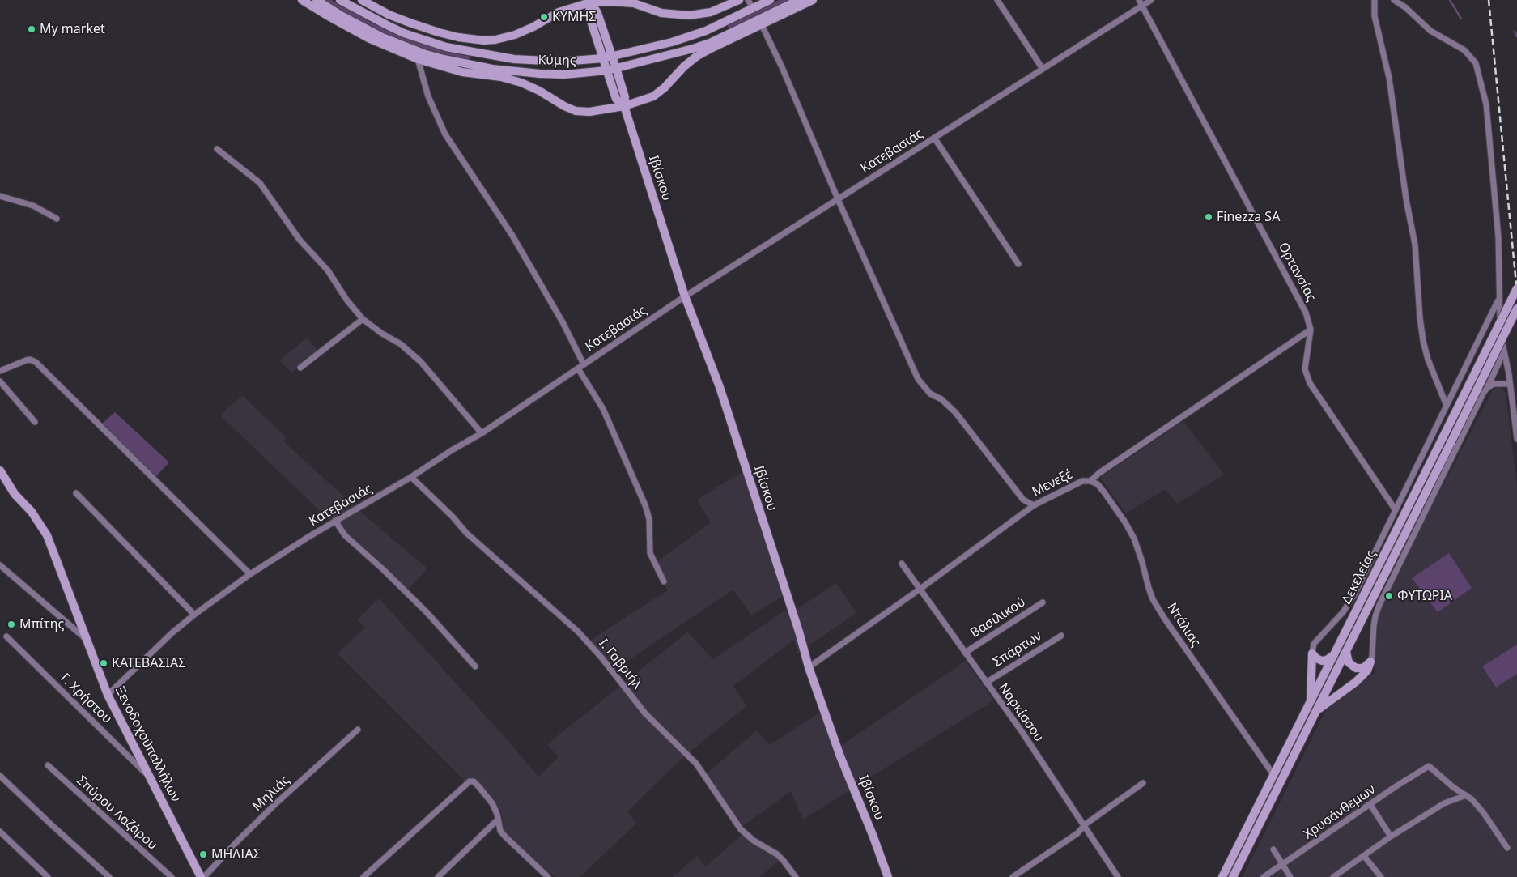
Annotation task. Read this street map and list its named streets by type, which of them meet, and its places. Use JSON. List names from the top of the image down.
{
  "streets": {
    "street": [
      "Κύμης",
      "Κατεβασιάς",
      "Ιβίσκου",
      "Ορτανσίας",
      "Μενεξέ",
      "Δεκελείας",
      "Βασιλικού",
      "Ντάλιας",
      "Σπάρτων",
      "Ι. Γαβριήλ",
      "Γ. Χρήστου",
      "Ναρκίσσου",
      "Ξενοδοχοϋπαλλήλων",
      "Μηλιάς",
      "Χρυσάνθεμων",
      "Σπύρου Λαζάρου"
    ]
  },
  "crossings": [
    ["Κύμης", "Ιβίσκου"],
    ["Κατεβασιάς", "Ιβίσκου"],
    ["Κατεβασιάς", "Ορτανσίας"],
    ["Κατεβασιάς", "Ι. Γαβριήλ"],
    ["Κατεβασιάς", "Ξενοδοχοϋπαλλήλων"],
    ["Ιβίσκου", "Μενεξέ"],
    ["Ορτανσίας", "Μενεξέ"],
    ["Μενεξέ", "Ντάλιας"],
    ["Μενεξέ", "Ναρκίσσου"],
    ["Δεκελείας", "Ντάλιας"],
    ["Βασιλικού", "Ναρκίσσου"],
    ["Σπάρτων", "Ναρκίσσου"],
    ["Γ. Χρήστου", "Ξενοδοχοϋπαλλήλων"],
    ["Ξενοδοχοϋπαλλήλων", "Μηλιάς"]
  ],
  "places": [
    "ΚΥΜΗΣ",
    "My market",
    "Finezza SA",
    "ΦΥΤΩΡΙΑ",
    "Μπίτης",
    "ΚΑΤΕΒΑΣΙΑΣ",
    "ΜΗΛΙΑΣ"
  ]
}
